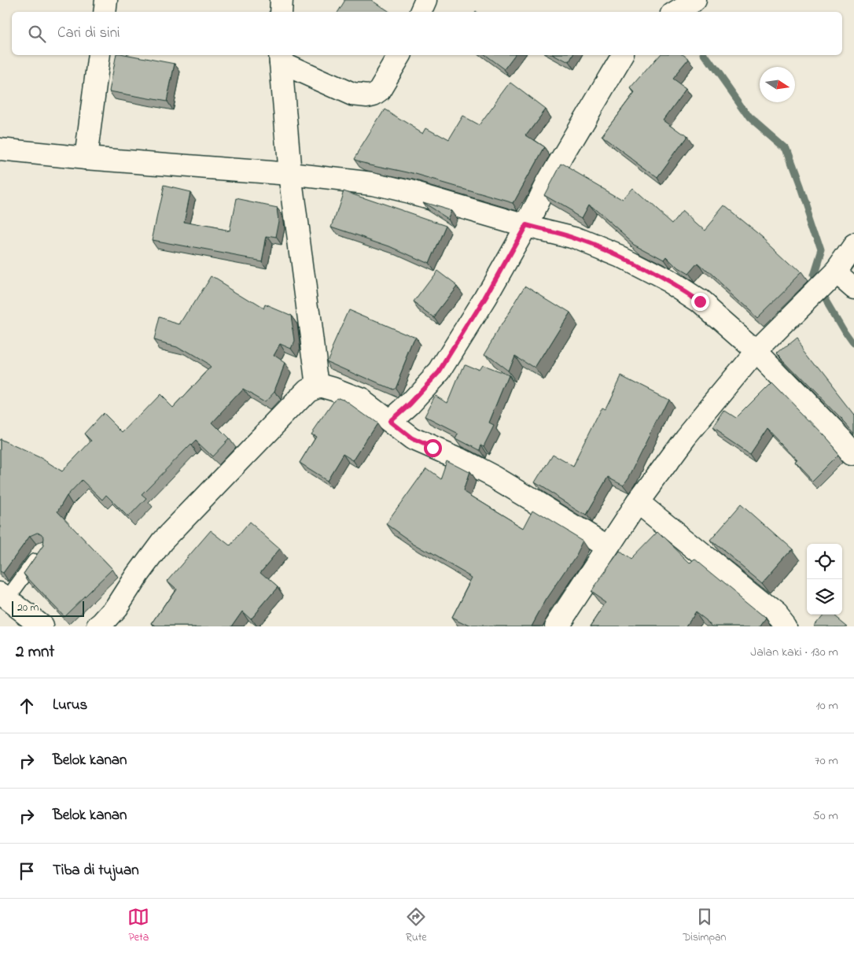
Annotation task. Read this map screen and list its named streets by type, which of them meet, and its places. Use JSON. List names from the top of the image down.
{
  "scale_bar": "20 m",
  "north": "right",
  "page": {
    "search": "Cari di sini",
    "scale": "20 m",
    "heading": ["2 mnt", "Jalan kaki · 130 m"],
    "list": [
      ["Lurus", "10 m"],
      ["Belok kanan", "70 m"],
      ["Belok kanan", "50 m"],
      "Tiba di tujuan"
    ],
    "nav": ["Peta", "Rute", "Disimpan"]
  }
}
